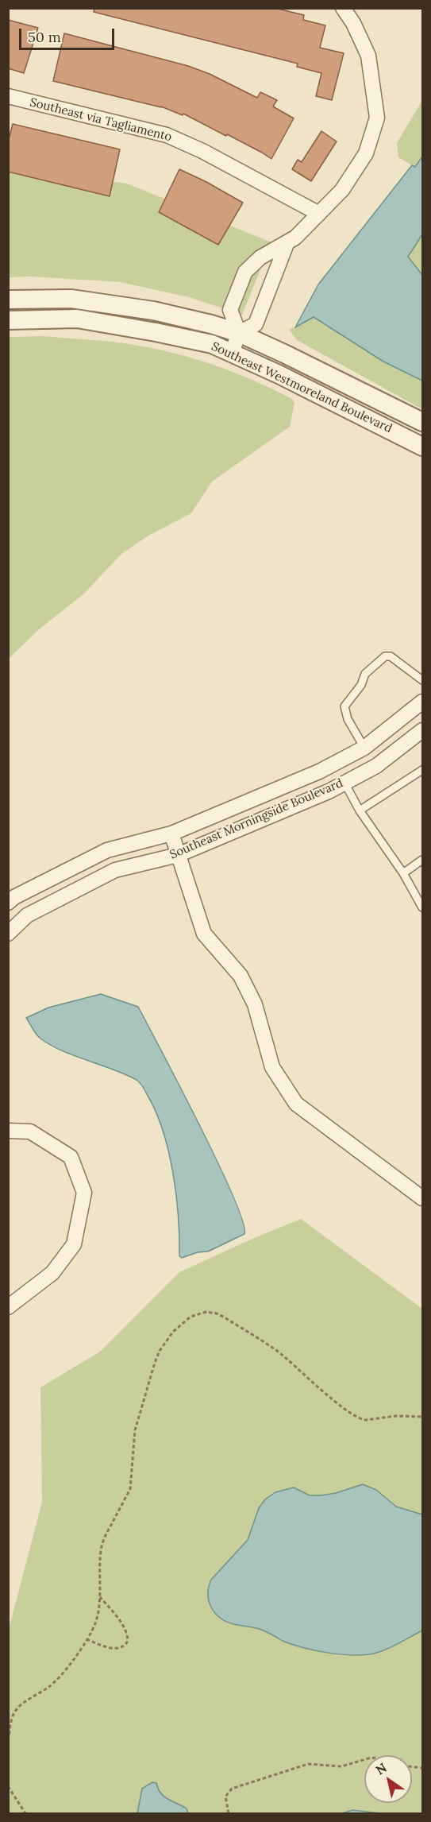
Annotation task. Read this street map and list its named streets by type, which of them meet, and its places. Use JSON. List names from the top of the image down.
{
  "streets": {
    "street": ["Southeast via Tagliamento", "Southeast Westmoreland Boulevard", "Southeast Morningside Boulevard"]
  },
  "scale_bar": "50 m",
  "north": "top left"
}
